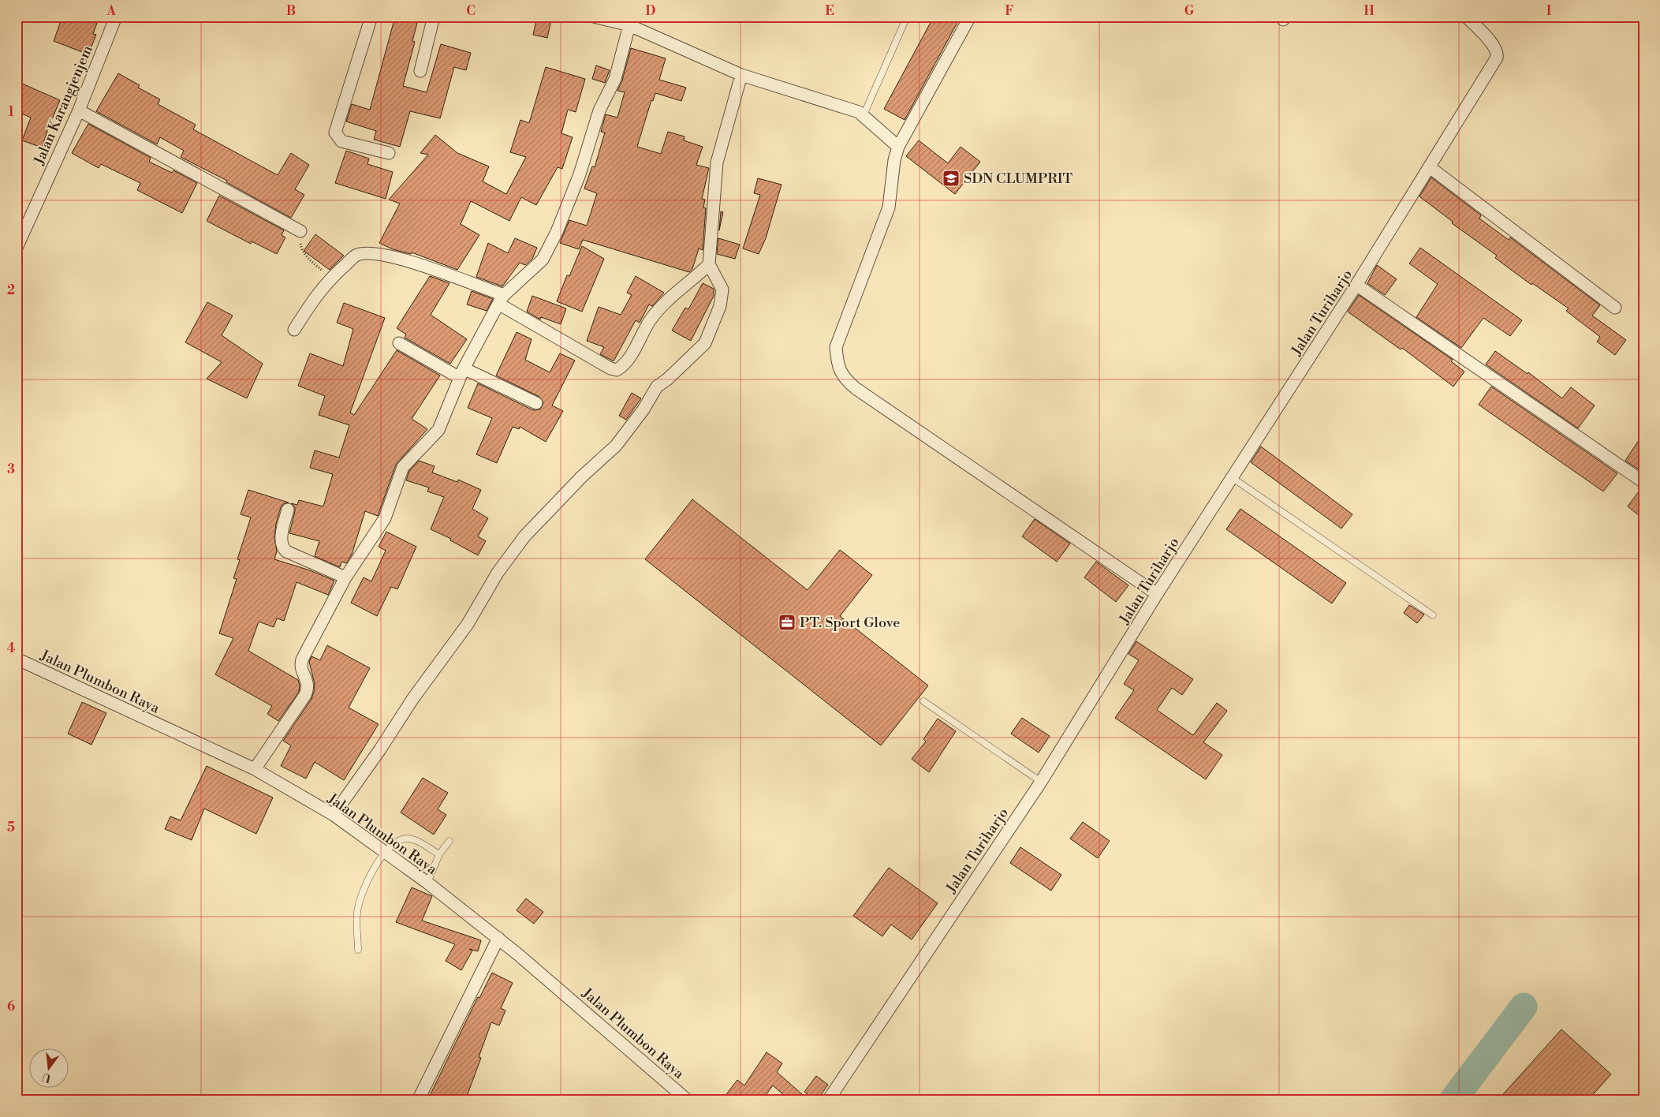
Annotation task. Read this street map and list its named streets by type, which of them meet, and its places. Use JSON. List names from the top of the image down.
{
  "streets": {
    "street": ["Jalan Karangjenjem", "Jalan Turiharjo", "Jalan Plumbon Raya"]
  },
  "places": {
    "school or university": ["SDN CLUMPRIT"],
    "office": ["PT. Sport Glove"]
  },
  "north": "bottom",
  "grid": {
    "columns": [
      "A",
      "B",
      "C",
      "D",
      "E",
      "F",
      "G",
      "H",
      "I"
    ],
    "rows": [
      "1",
      "2",
      "3",
      "4",
      "5",
      "6"
    ]
  }
}
